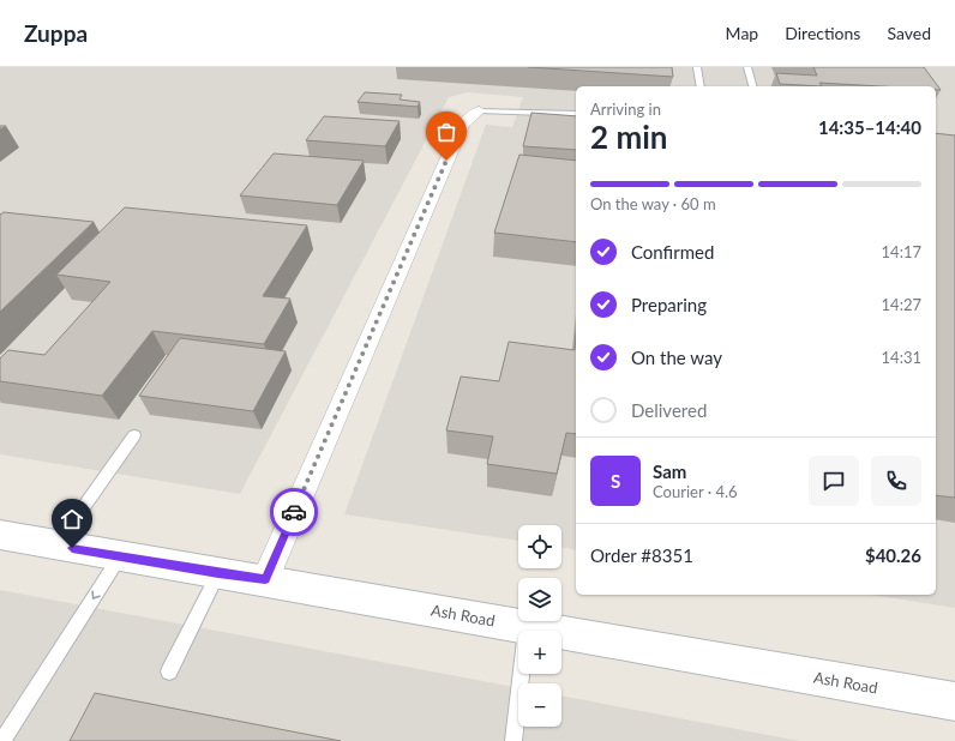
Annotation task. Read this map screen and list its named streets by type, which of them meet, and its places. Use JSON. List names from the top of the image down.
{
  "streets": {
    "main road": ["Ash Road"]
  },
  "page": {
    "header": "Zuppa",
    "nav": ["Map", "Directions", "Saved"],
    "heading": ["2 min", "Arriving in", "14:35–14:40"],
    "panel": [
      "Sam",
      "Courier · 4.6",
      "Order #8351",
      "$40.26"
    ],
    "bar": "On the way · 60 m",
    "list": [
      ["Confirmed", "14:17"],
      ["Preparing", "14:27"],
      ["On the way", "14:31"],
      "Delivered"
    ],
    "round": "S",
    "map_buttons": ["+", "−"]
  }
}
